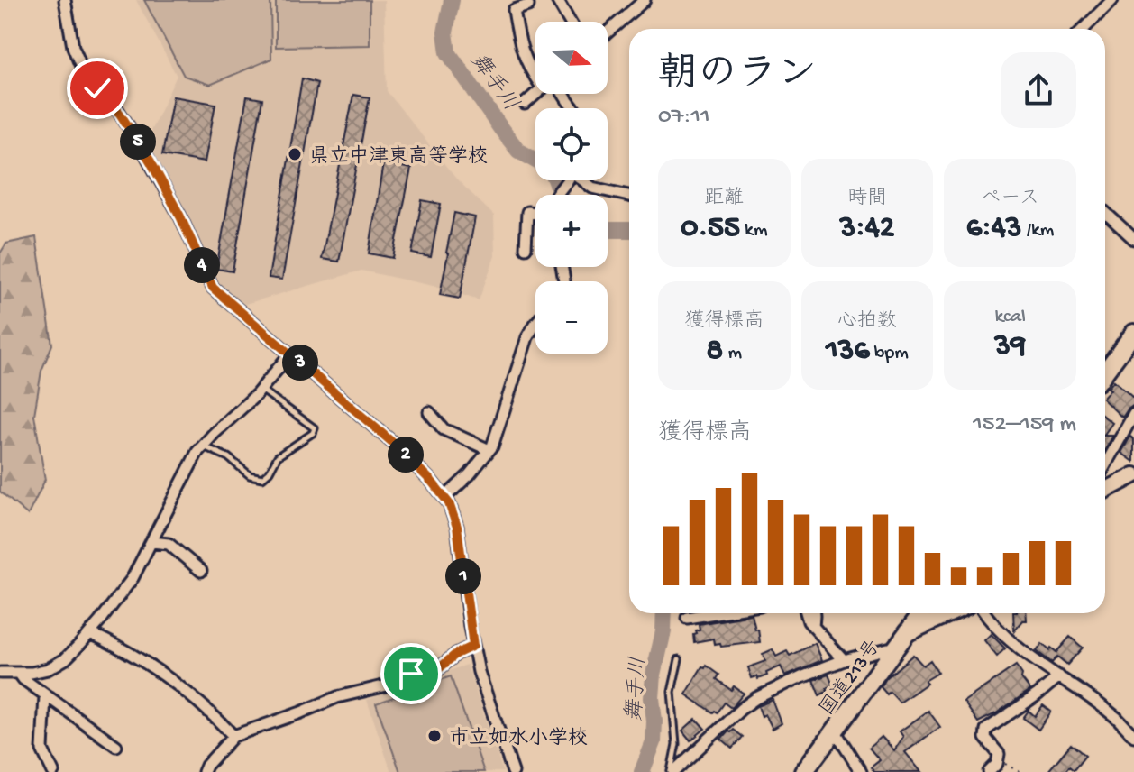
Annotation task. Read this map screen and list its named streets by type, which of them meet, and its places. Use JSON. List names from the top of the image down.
{
  "streets": {
    "highway": ["国道213号"]
  },
  "water": ["舞手川"],
  "places": ["県立中津東高等学校", "市立如水小学校"],
  "north": "right",
  "page": {
    "map_buttons": ["+", "−"],
    "heading": ["朝のラン", "07:11"],
    "pins": [
      "5",
      "4",
      "3",
      "2",
      "1"
    ],
    "stats": [
      ["距離", "0.55 km"],
      ["時間", "3:42"],
      ["ペース", "6:43 /km"],
      ["獲得標高", "8 m"],
      ["心拍数", "136 bpm"],
      ["kcal", "39"]
    ],
    "chart": ["獲得標高", "152–159 m"]
  }
}
